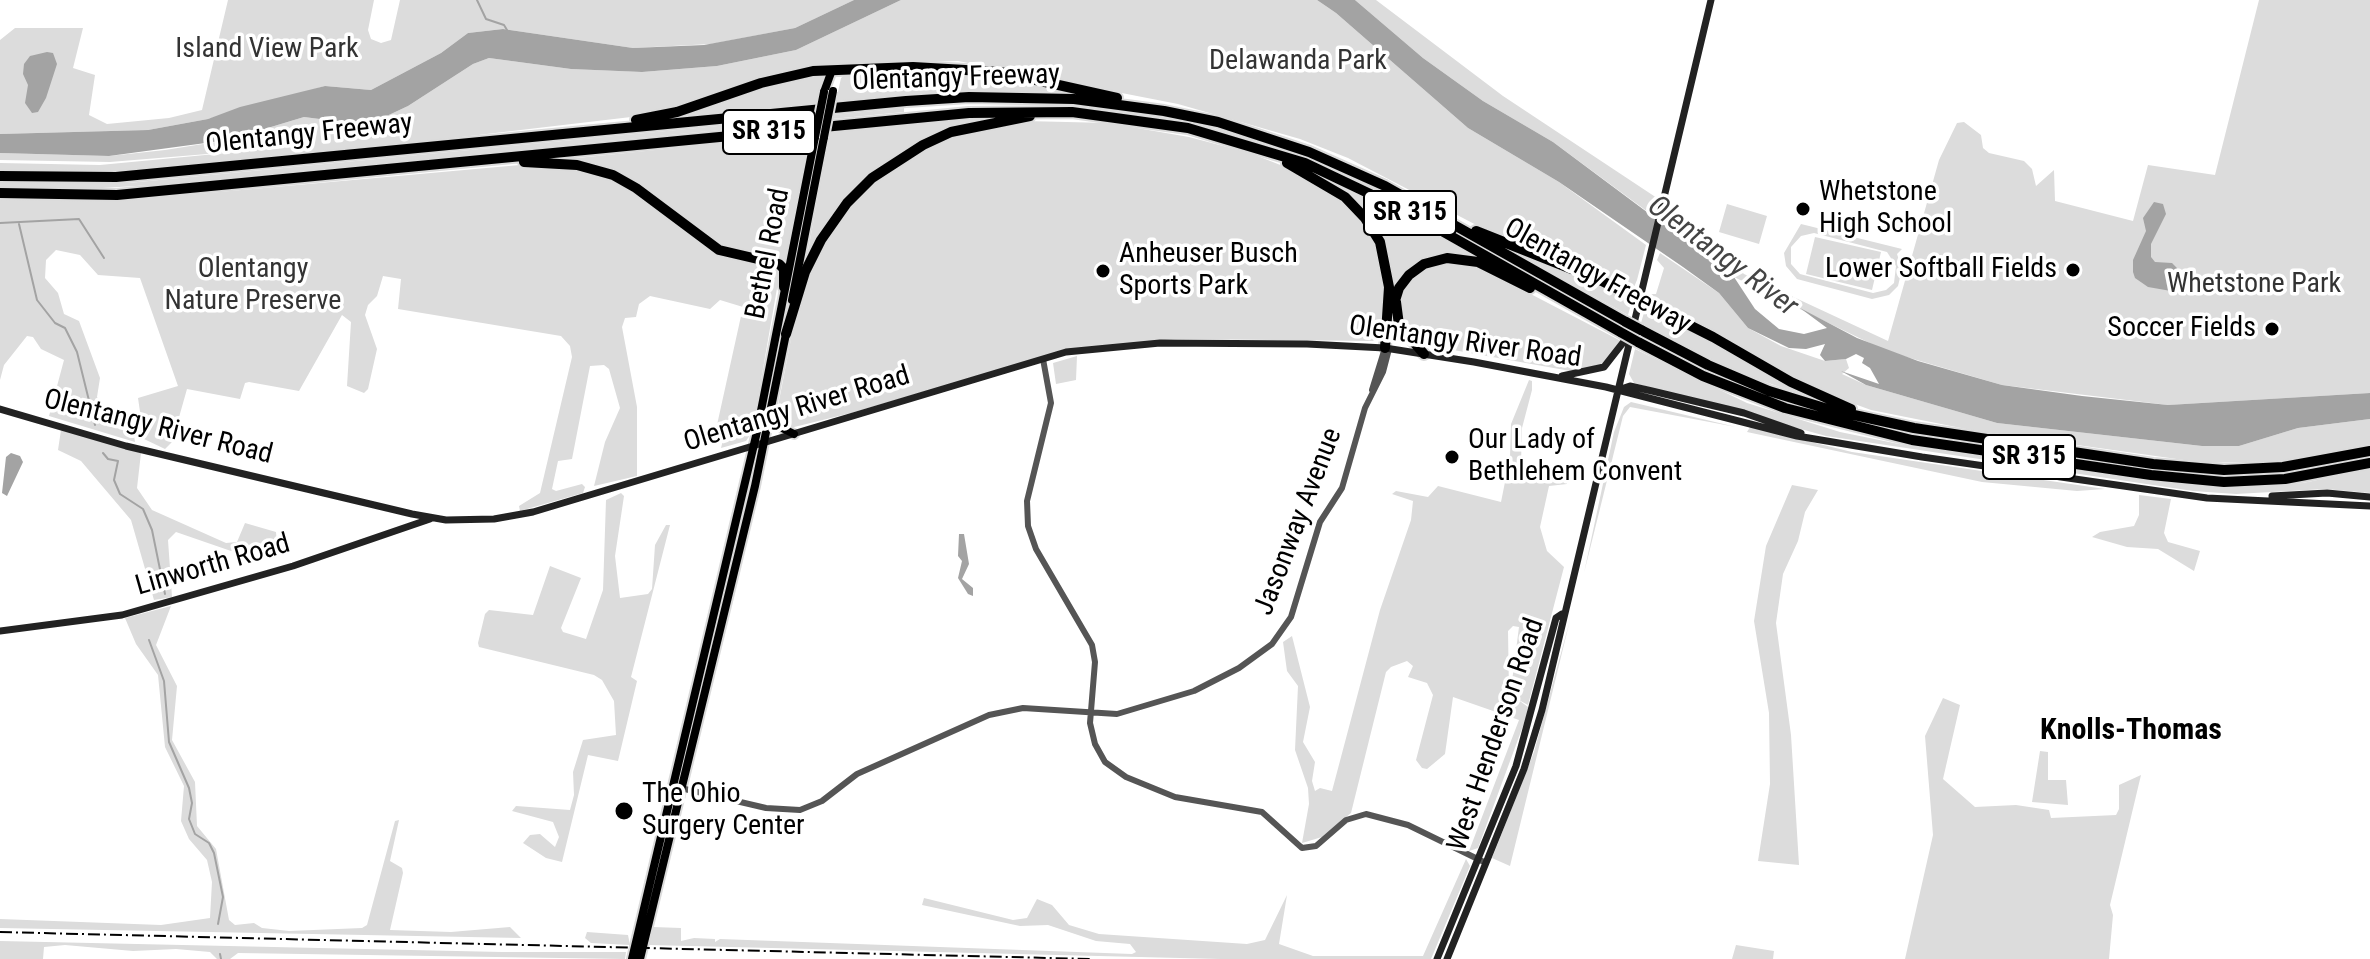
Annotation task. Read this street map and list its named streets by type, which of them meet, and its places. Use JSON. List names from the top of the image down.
{
  "streets": {
    "highway": ["Olentangy Freeway", "SR 315"],
    "main road": [
      "Bethel Road",
      "Olentangy River Road",
      "Linworth Road",
      "West Henderson Road"
    ],
    "street": ["Jasonway Avenue"]
  },
  "crossings": [
    ["Olentangy Freeway", "West Henderson Road"],
    ["Bethel Road", "Olentangy River Road"],
    ["Bethel Road", "Jasonway Avenue"],
    ["Olentangy River Road", "Jasonway Avenue"],
    ["Olentangy River Road", "Linworth Road"],
    ["Olentangy River Road", "West Henderson Road"]
  ],
  "districts": ["Knolls-Thomas"],
  "water": ["Olentangy River"],
  "parks": [
    "Island View Park",
    "Delawanda Park",
    "Olentangy Nature Preserve",
    "Whetstone Park"
  ],
  "places": [
    "Whetstone High School",
    "Lower Softball Fields",
    "Anheuser Busch Sports Park",
    "Soccer Fields",
    "Our Lady of Bethlehem Convent",
    "The Ohio Surgery Center"
  ]
}
